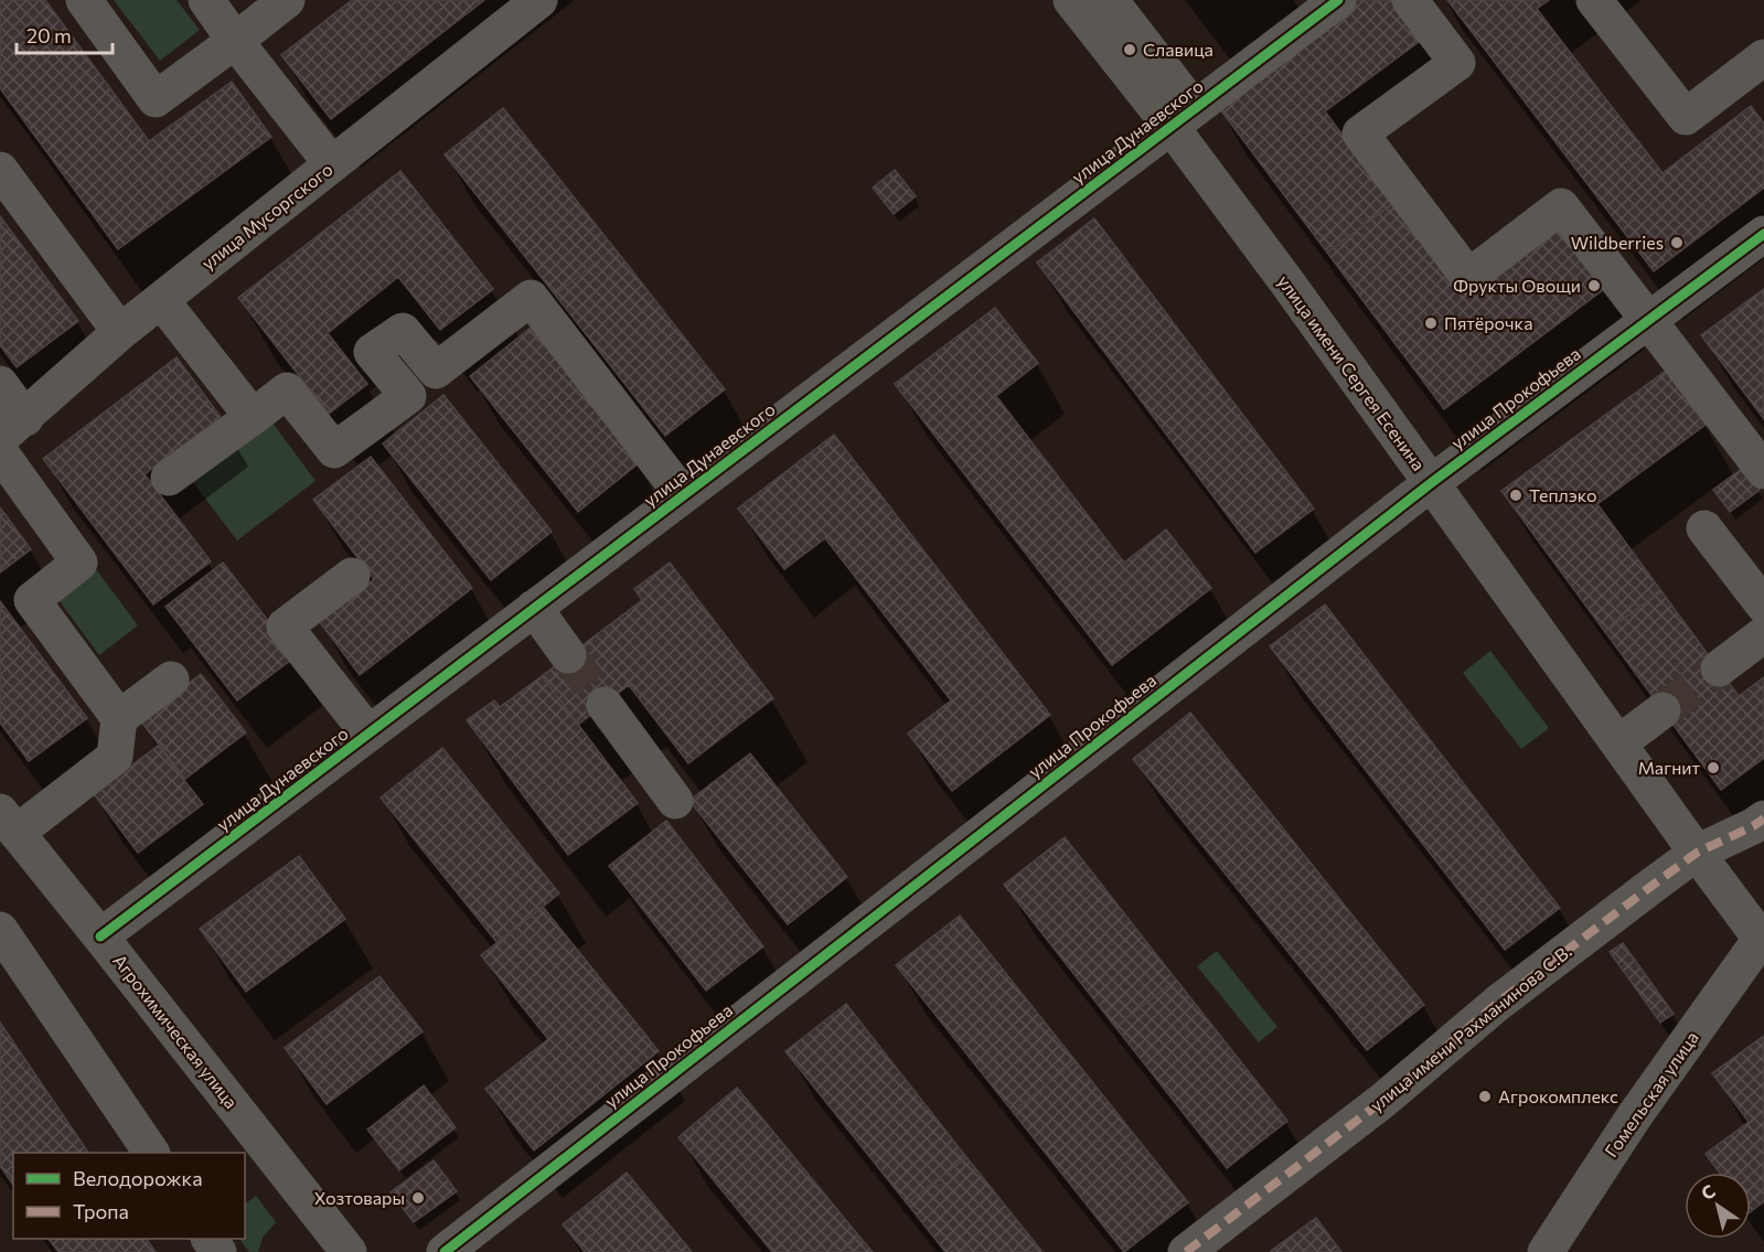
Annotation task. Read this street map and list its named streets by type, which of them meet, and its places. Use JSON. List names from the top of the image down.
{
  "streets": {
    "street": [
      "улица Дунаевского",
      "улица Мусоргского",
      "улица имени Сергея Есенина",
      "улица Прокофьева",
      "улица имени Рахманинова С.В.",
      "Агрохимическая улица",
      "Гомельская улица"
    ]
  },
  "crossings": [
    ["улица Дунаевского", "улица имени Сергея Есенина"],
    ["улица Дунаевского", "Агрохимическая улица"],
    ["улица имени Сергея Есенина", "улица Прокофьева"],
    ["улица имени Сергея Есенина", "улица имени Рахманинова С.В."],
    ["улица имени Сергея Есенина", "Гомельская улица"]
  ],
  "places": [
    "Славица",
    "Wildberries",
    "Фрукты Овощи",
    "Пятёрочка",
    "Теплэко",
    "Магнит",
    "Агрокомплекс",
    "Хозтовары"
  ],
  "legend": ["Велодорожка", "Тропа"],
  "scale_bar": "20 m",
  "north": "top left"
}
